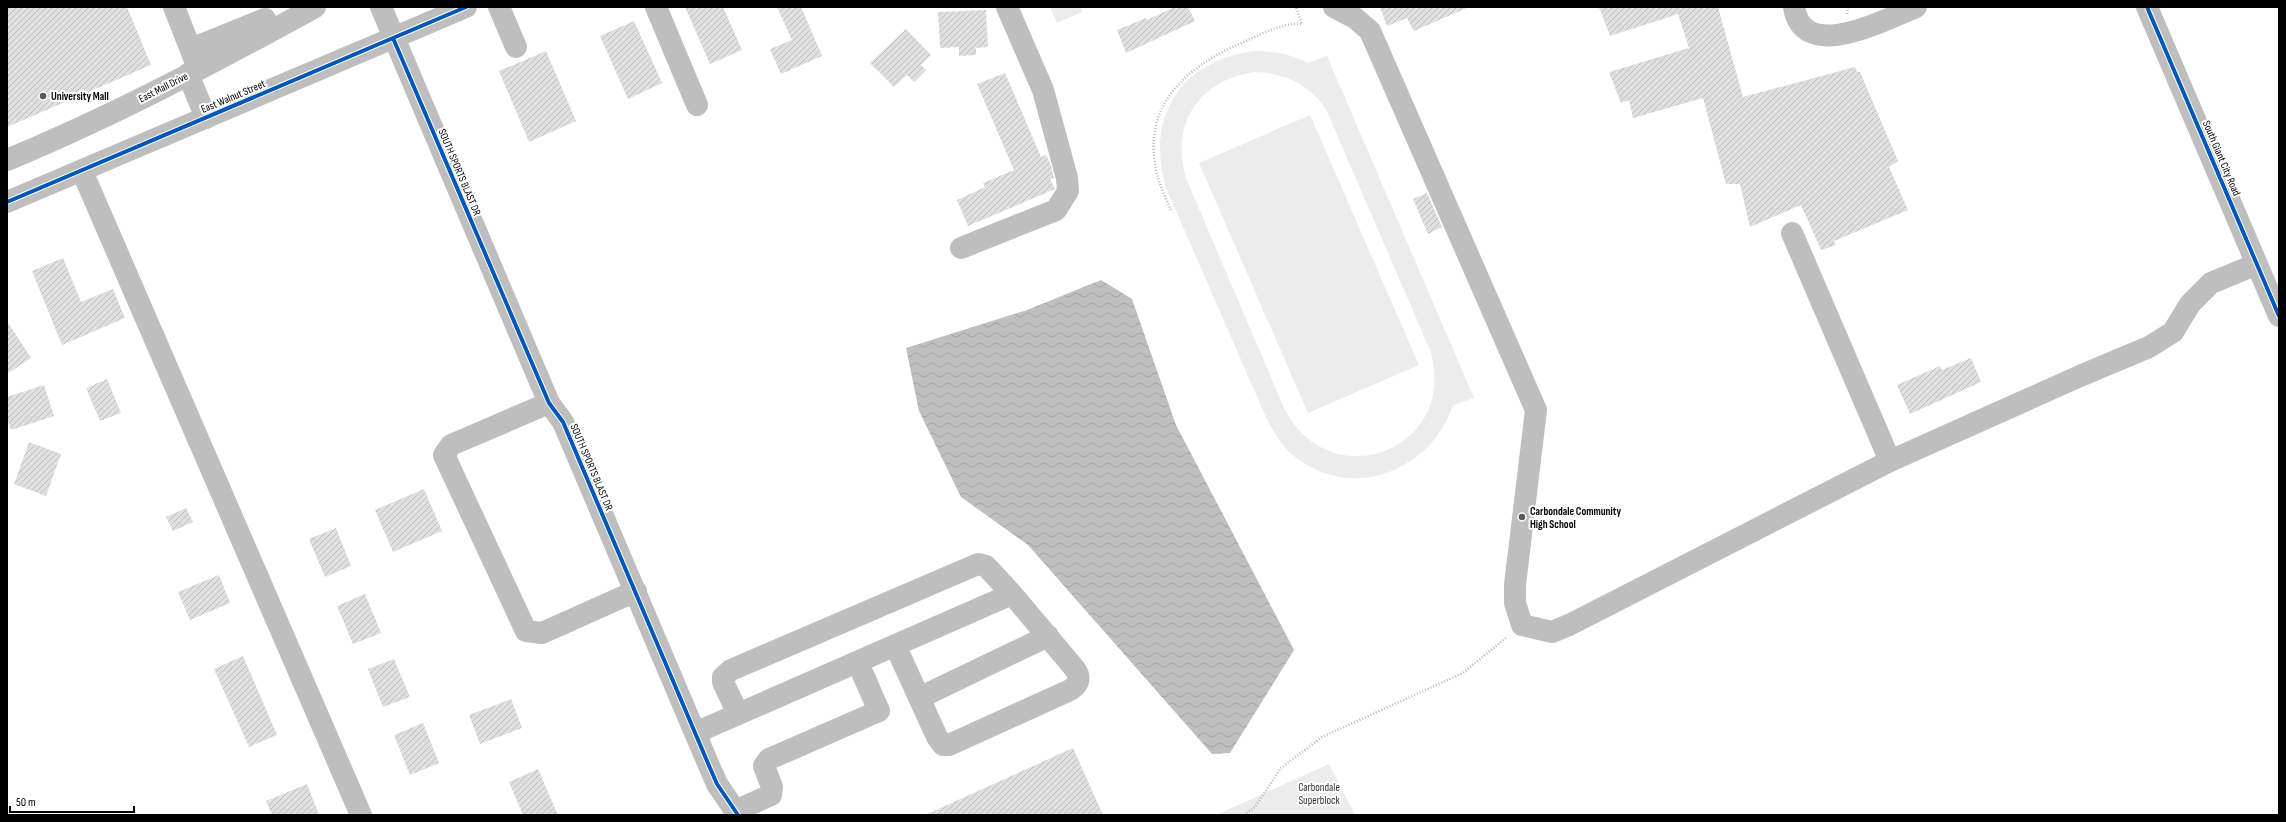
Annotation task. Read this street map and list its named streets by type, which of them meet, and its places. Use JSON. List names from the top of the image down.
{
  "streets": {
    "street": [
      "East Mall Drive",
      "East Walnut Street",
      "South Giant City Road",
      "SOUTH SPORTS BLAST DR"
    ]
  },
  "crossings": [
    ["East Walnut Street", "SOUTH SPORTS BLAST DR"]
  ],
  "parks": ["Carbondale Superblock"],
  "places": ["University Mall", "Carbondale Community High School"],
  "scale_bar": "50 m"
}
